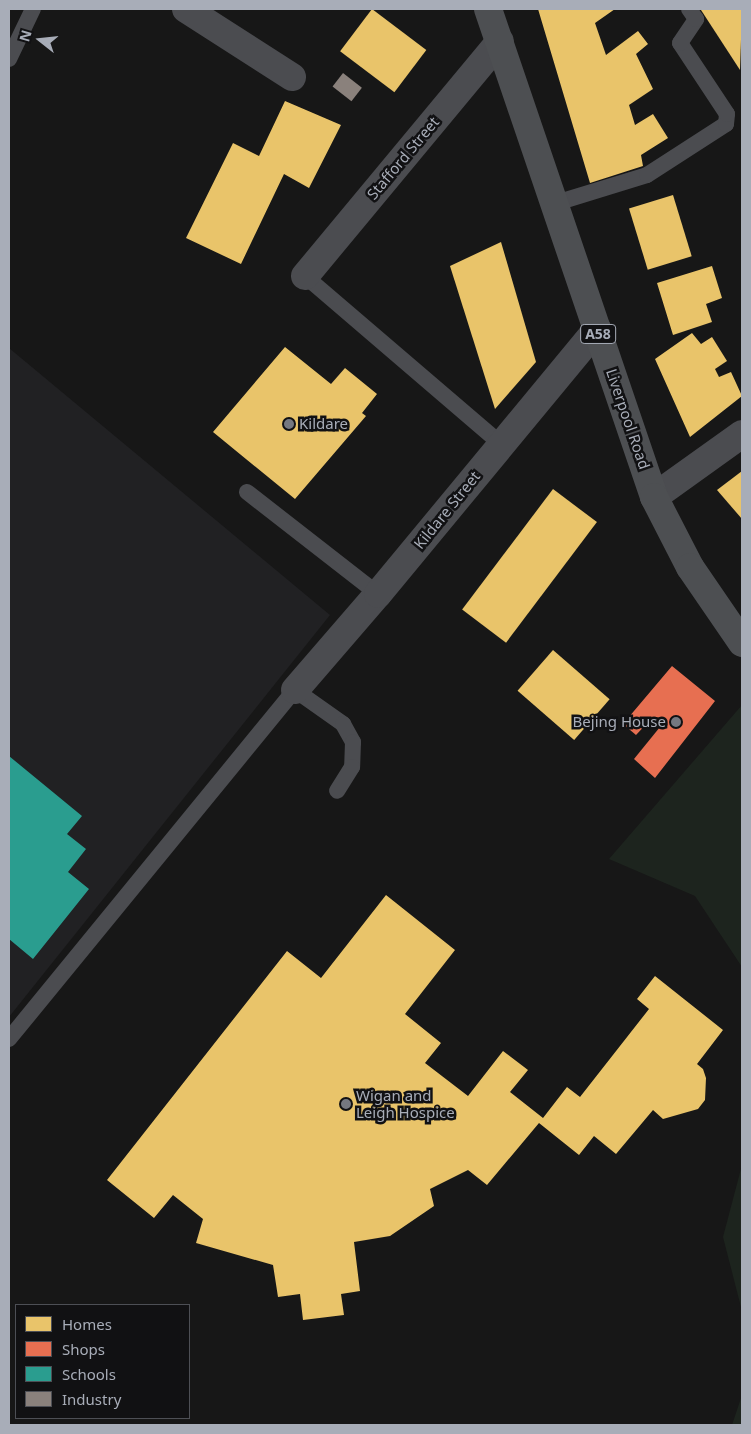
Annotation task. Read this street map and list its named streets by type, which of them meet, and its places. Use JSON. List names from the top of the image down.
{
  "streets": {
    "main road": ["A58", "Liverpool Road"],
    "street": ["Stafford Street", "Kildare Street"]
  },
  "crossings": [
    ["Stafford Street", "Liverpool Road"],
    ["Liverpool Road", "Kildare Street"]
  ],
  "places": ["Kildare", "Bejing House", "Wigan and Leigh Hospice"],
  "legend": [
    "Homes",
    "Shops",
    "Schools",
    "Industry"
  ],
  "north": "left"
}
